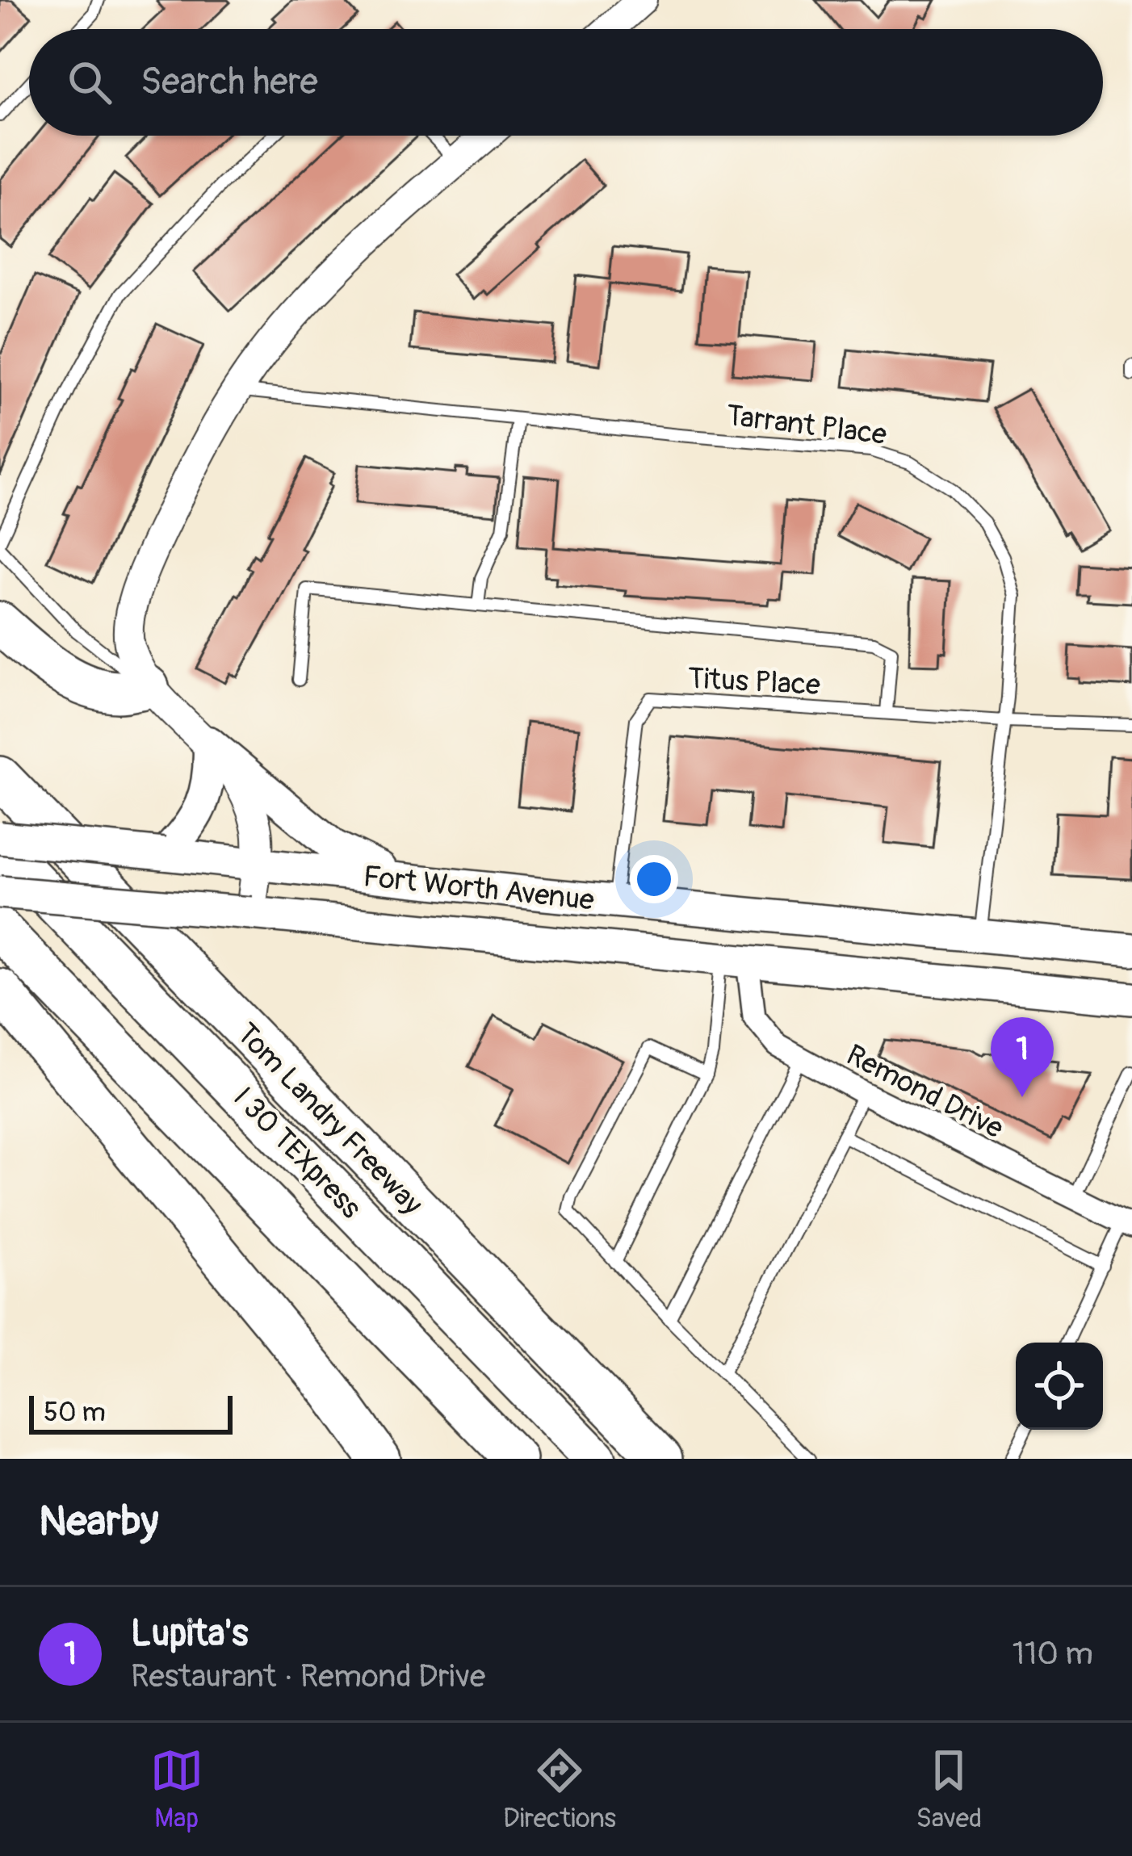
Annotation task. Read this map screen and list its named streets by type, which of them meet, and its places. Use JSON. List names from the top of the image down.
{
  "streets": {
    "highway": ["Tom Landry Freeway", "I 30 TEXpress"],
    "main road": ["Fort Worth Avenue"],
    "street": ["Remond Drive"],
    "lane": ["Tarrant Place", "Titus Place"]
  },
  "crossings": [
    ["Tarrant Place", "Titus Place"],
    ["Tarrant Place", "Fort Worth Avenue"],
    ["Titus Place", "Fort Worth Avenue"],
    ["Fort Worth Avenue", "Remond Drive"]
  ],
  "scale_bar": "50 m",
  "page": {
    "search": "Search here",
    "pins": "1",
    "scale": "50 m",
    "heading": "Nearby",
    "list": [
      {
        "mark": "1",
        "name": "Lupita's",
        "note": "Restaurant · Remond Drive",
        "value": "110 m"
      }
    ],
    "nav": ["Map", "Directions", "Saved"]
  }
}
